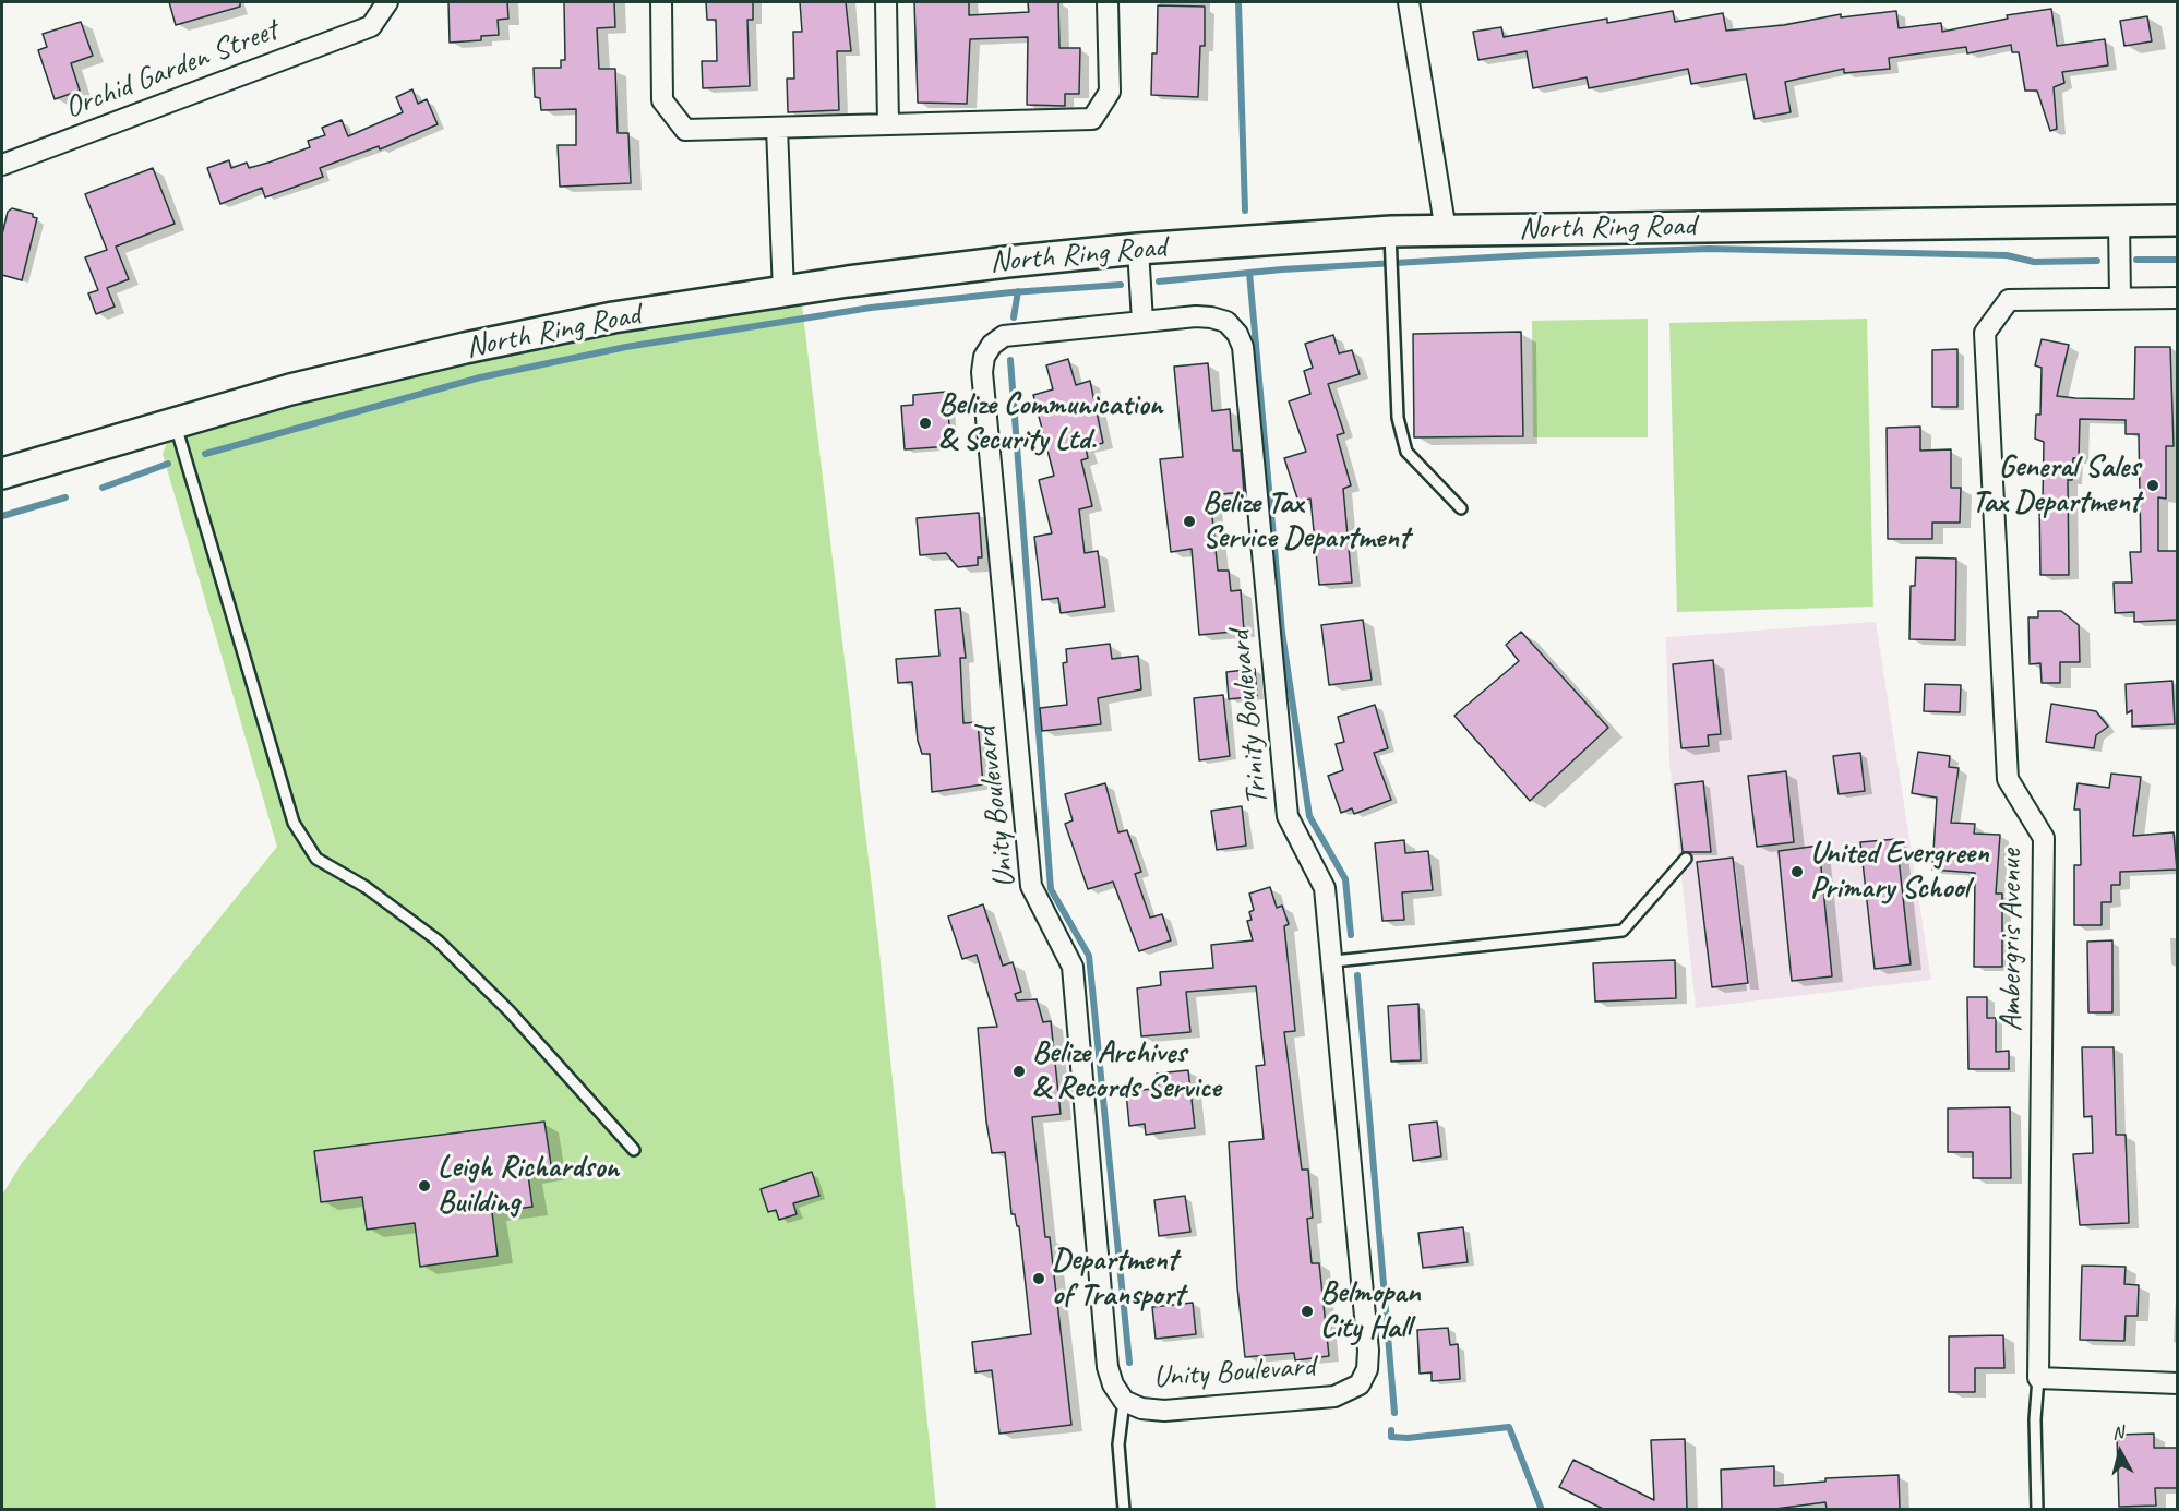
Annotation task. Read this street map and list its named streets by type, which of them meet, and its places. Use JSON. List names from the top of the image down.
{
  "streets": {
    "main road": ["North Ring Road"],
    "street": [
      "Orchid Garden Street",
      "Trinity Boulevard",
      "Unity Boulevard",
      "Ambergris Avenue"
    ]
  },
  "crossings": [
    ["Trinity Boulevard", "Unity Boulevard"]
  ],
  "places": [
    "Belize Communication & Security Ltd.",
    "General Sales Tax Department",
    "Belize Tax Service Department",
    "United Evergreen Primary School",
    "Belize Archives & Records Service",
    "Leigh Richardson Building",
    "Department of Transport",
    "Belmopan City Hall"
  ],
  "north": "top"
}
